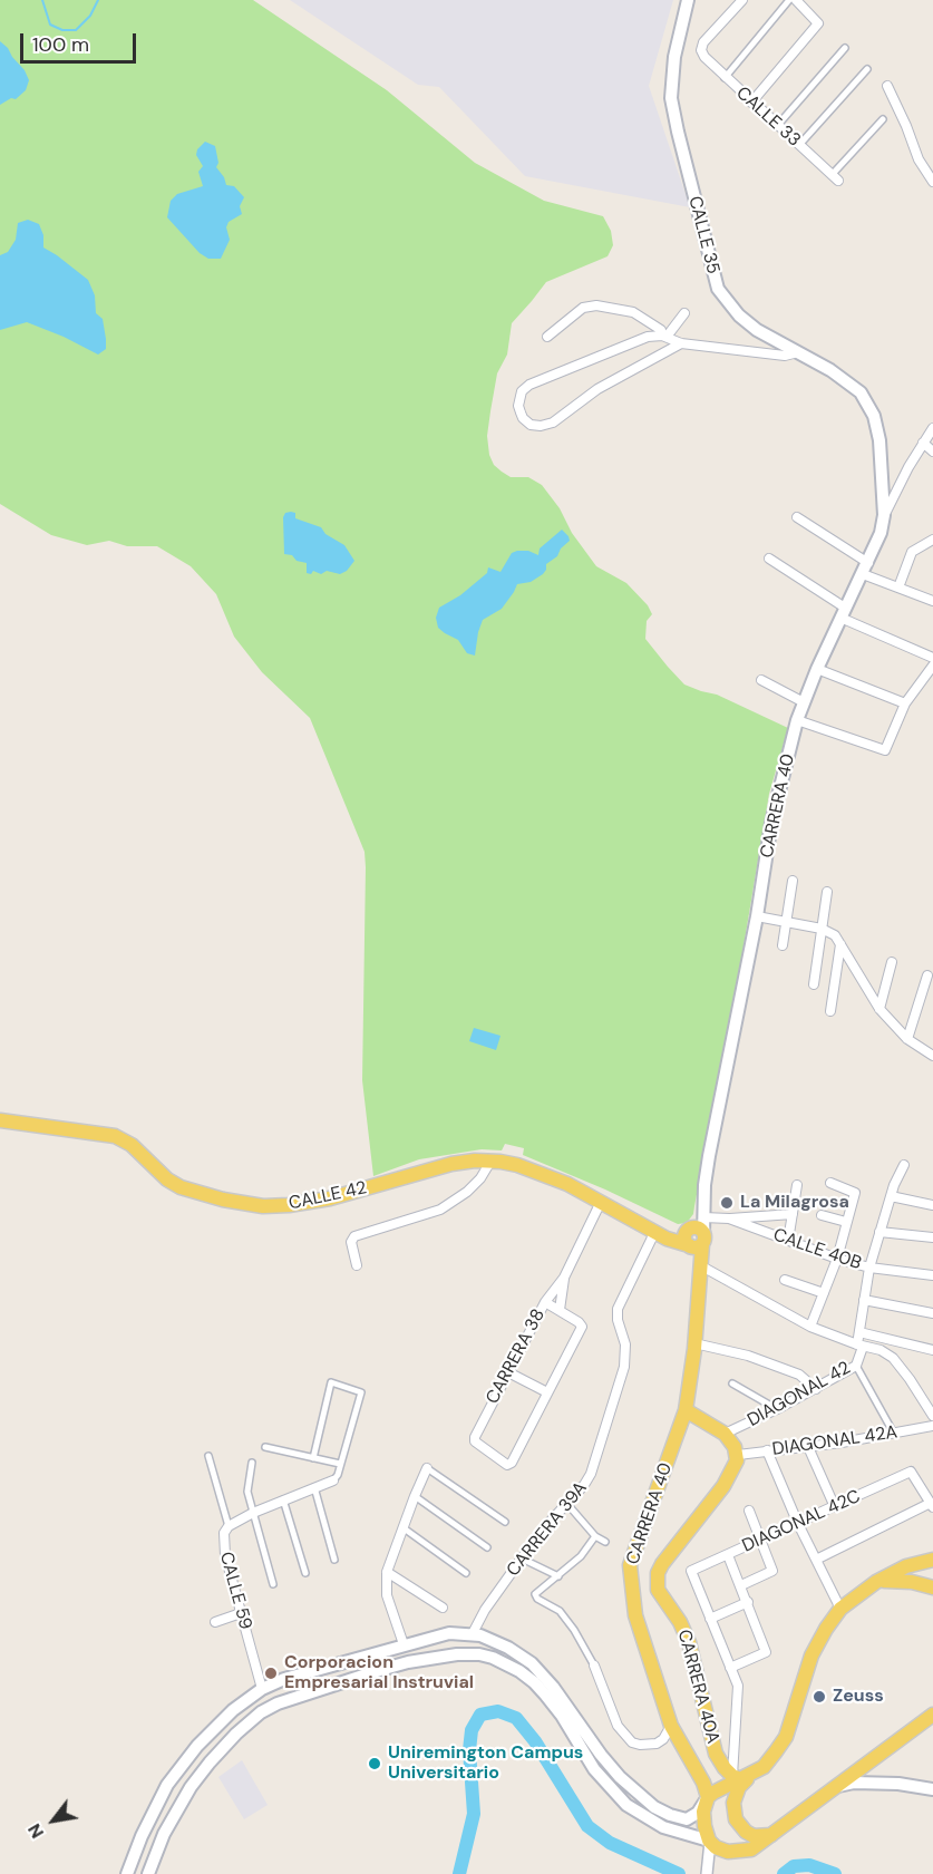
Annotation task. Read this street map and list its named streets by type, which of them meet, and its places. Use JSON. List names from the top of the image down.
{
  "streets": {
    "main road": [
      "CALLE 35",
      "CARRERA 40",
      "CALLE 42",
      "CARRERA 40A"
    ],
    "street": [
      "CALLE 33",
      "CALLE 40B",
      "CARRERA 38",
      "DIAGONAL 42",
      "DIAGONAL 42A",
      "DIAGONAL 42C",
      "CARRERA 39A",
      "CALLE 59"
    ]
  },
  "crossings": [
    ["CALLE 35", "CARRERA 40"],
    ["CARRERA 40", "CALLE 40B"],
    ["CALLE 42", "CARRERA 38"],
    ["CALLE 42", "CARRERA 39A"],
    ["CALLE 40B", "DIAGONAL 42"],
    ["DIAGONAL 42A", "CARRERA 40A"]
  ],
  "places": [
    "La Milagrosa",
    "Corporacion Empresarial Instruvial",
    "Zeuss",
    "Uniremington Campus Universitario"
  ],
  "scale_bar": "100 m",
  "north": "bottom left"
}
